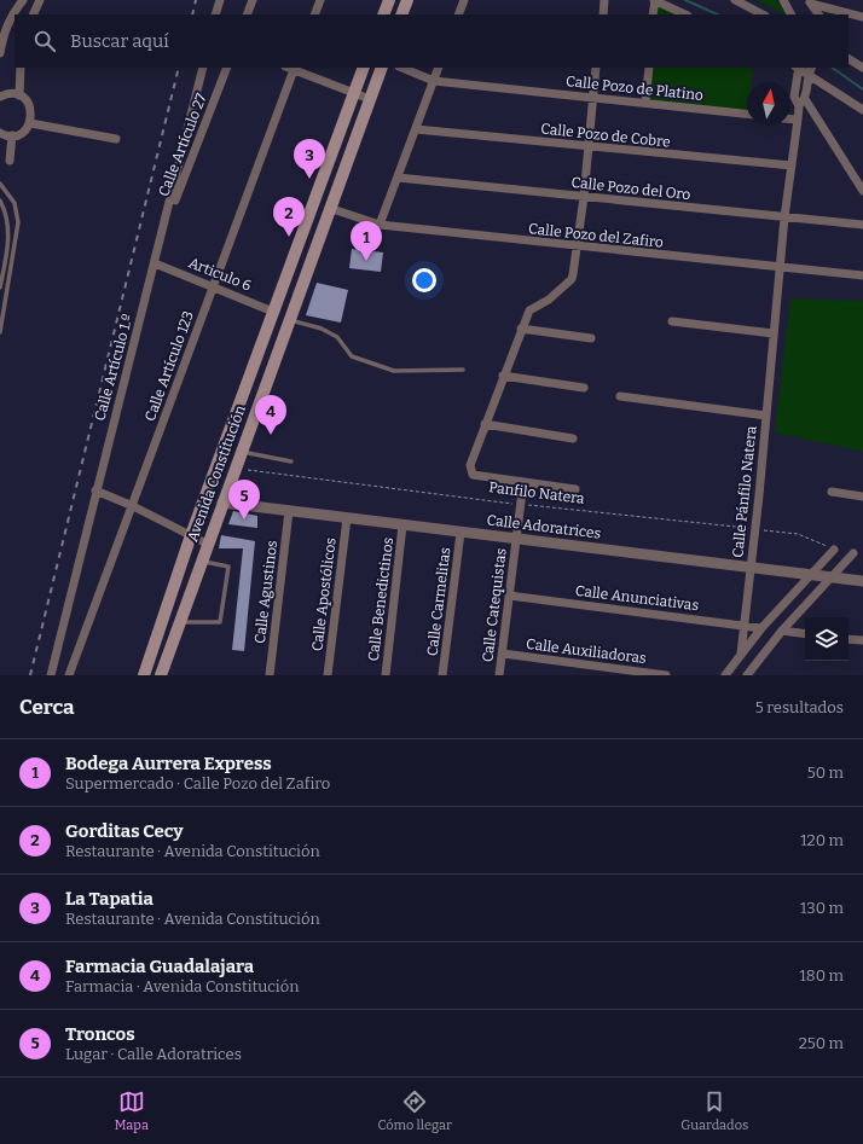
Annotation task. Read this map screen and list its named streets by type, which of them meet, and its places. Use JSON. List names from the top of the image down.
{
  "streets": {
    "main road": ["Avenida Constitución"],
    "street": [
      "Calle Pozo de Platino",
      "Calle Pozo de Cobre",
      "Calle Artículo 27",
      "Calle Pozo del Oro",
      "Calle Pozo del Zafiro",
      "Articulo 6",
      "Calle Artículo 123",
      "Calle Artículo 1.º",
      "Calle Pánfilo Natera",
      "Calle Adoratrices",
      "Calle Agustinos",
      "Calle Apostólicos",
      "Calle Anunciativas",
      "Calle Benedictinos",
      "Calle Carmelitas",
      "Calle Catequistas",
      "Calle Auxiliadoras"
    ],
    "path": ["Panfilo Natera"]
  },
  "crossings": [
    ["Calle Artículo 27", "Calle Artículo 1.º"],
    ["Calle Pozo del Zafiro", "Avenida Constitución"],
    ["Calle Pozo del Zafiro", "Calle Pánfilo Natera"],
    ["Articulo 6", "Calle Artículo 123"],
    ["Articulo 6", "Calle Artículo 1.º"],
    ["Articulo 6", "Avenida Constitución"],
    ["Avenida Constitución", "Panfilo Natera"],
    ["Avenida Constitución", "Calle Adoratrices"],
    ["Calle Pánfilo Natera", "Panfilo Natera"],
    ["Calle Pánfilo Natera", "Calle Adoratrices"],
    ["Calle Pánfilo Natera", "Calle Anunciativas"],
    ["Panfilo Natera", "Calle Catequistas"],
    ["Calle Adoratrices", "Calle Agustinos"],
    ["Calle Adoratrices", "Calle Apostólicos"],
    ["Calle Adoratrices", "Calle Benedictinos"],
    ["Calle Adoratrices", "Calle Carmelitas"],
    ["Calle Adoratrices", "Calle Catequistas"],
    ["Calle Anunciativas", "Calle Catequistas"],
    ["Calle Catequistas", "Calle Auxiliadoras"]
  ],
  "north": "top",
  "page": {
    "search": "Buscar aquí",
    "pins": [
      "3",
      "2",
      "1",
      "4",
      "5"
    ],
    "heading": ["Cerca", "5 resultados"],
    "list": [
      {
        "mark": "1",
        "name": "Bodega Aurrera Express",
        "note": "Supermercado · Calle Pozo del Zafiro",
        "value": "50 m"
      },
      {
        "mark": "2",
        "name": "Gorditas Cecy",
        "note": "Restaurante · Avenida Constitución",
        "value": "120 m"
      },
      {
        "mark": "3",
        "name": "La Tapatia",
        "note": "Restaurante · Avenida Constitución",
        "value": "130 m"
      },
      {
        "mark": "4",
        "name": "Farmacia Guadalajara",
        "note": "Farmacia · Avenida Constitución",
        "value": "180 m"
      },
      {
        "mark": "5",
        "name": "Troncos",
        "note": "Lugar · Calle Adoratrices",
        "value": "250 m"
      }
    ],
    "nav": ["Mapa", "Cómo llegar", "Guardados"]
  }
}
